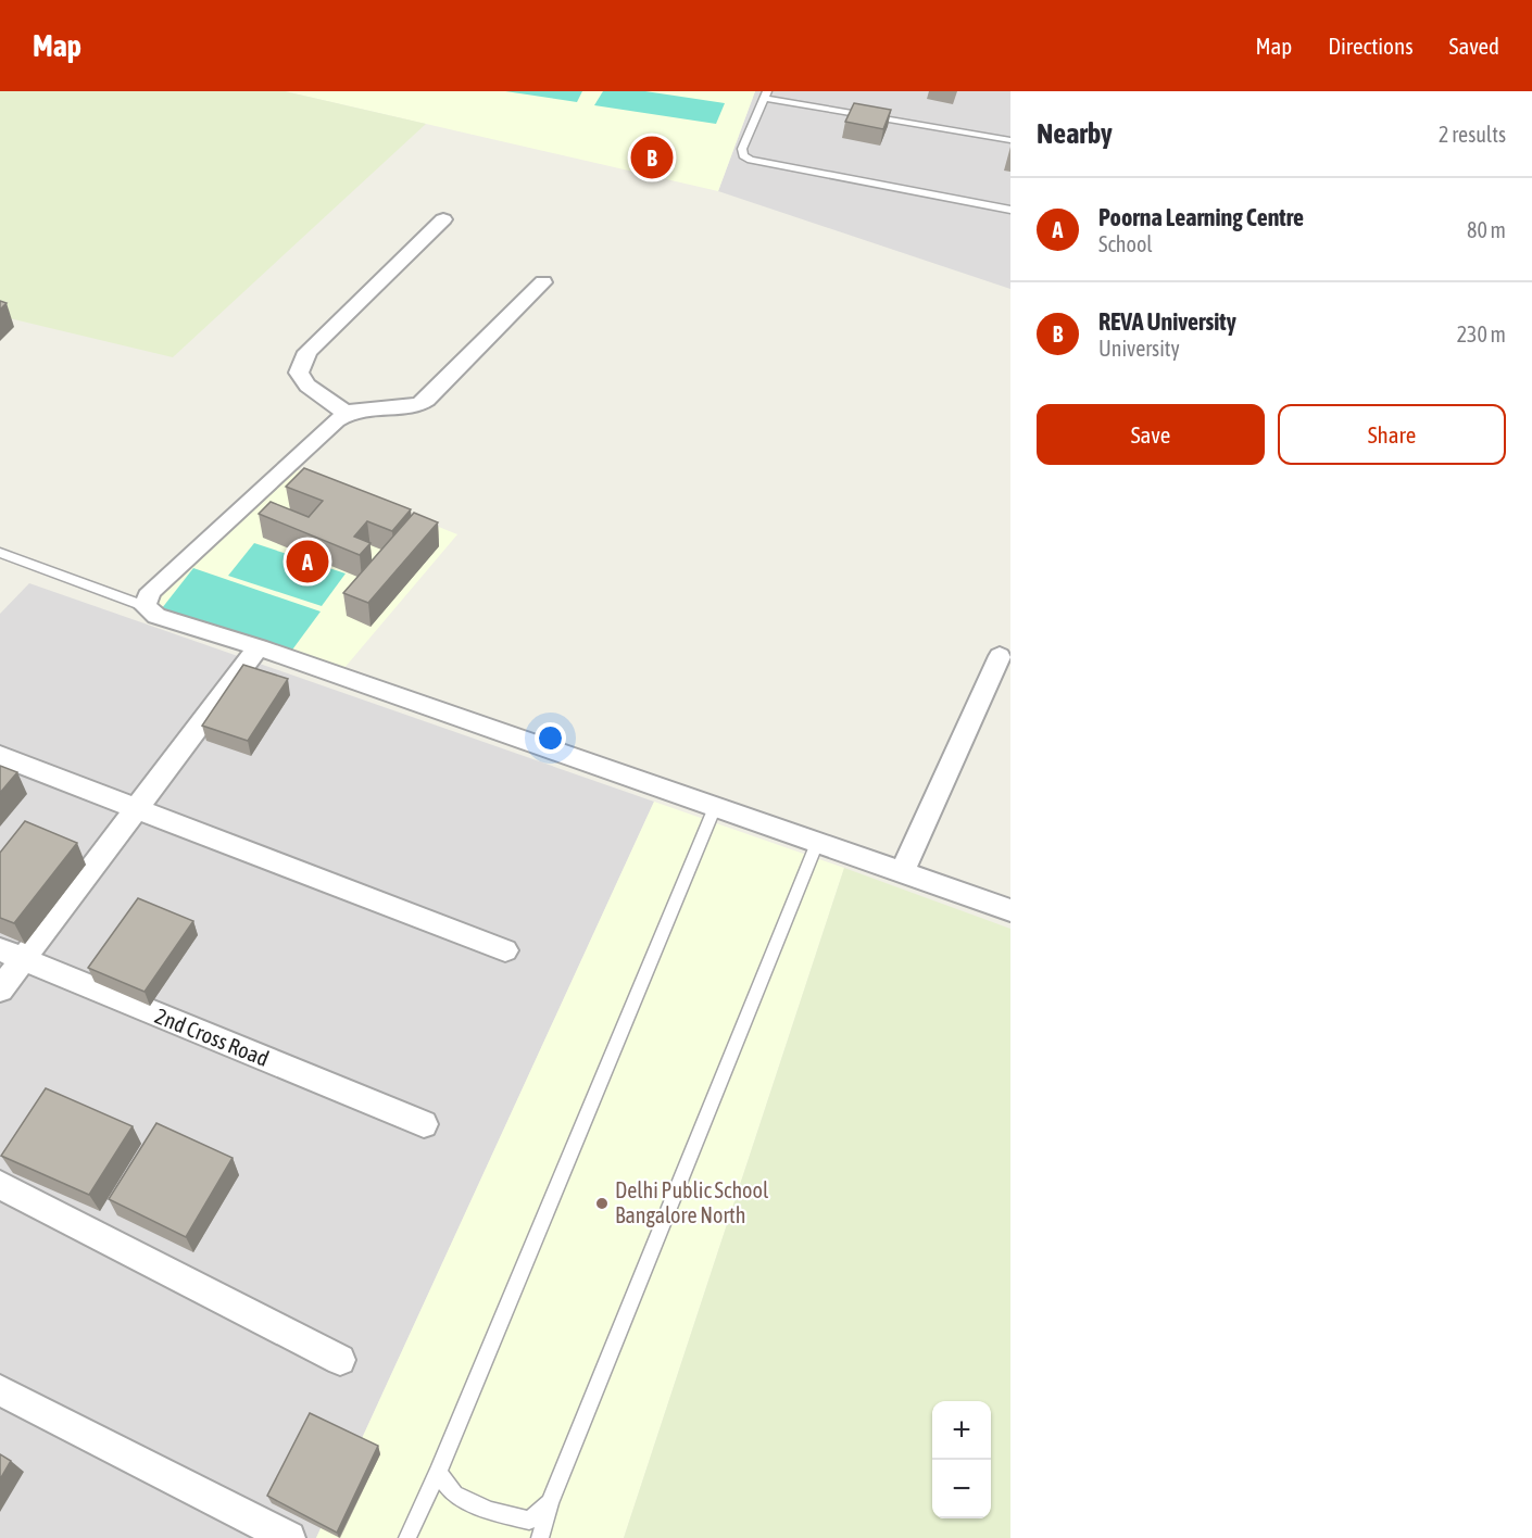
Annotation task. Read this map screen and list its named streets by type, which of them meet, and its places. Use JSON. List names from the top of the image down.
{
  "streets": {
    "street": ["2nd Cross Road"]
  },
  "places": ["Delhi Public School Bangalore North"],
  "page": {
    "header": "Map",
    "nav": ["Map", "Directions", "Saved"],
    "heading": ["Nearby", "2 results"],
    "pins": ["B", "A"],
    "list": [
      {
        "mark": "A",
        "name": "Poorna Learning Centre",
        "note": "School",
        "value": "80 m"
      },
      {
        "mark": "B",
        "name": "REVA University",
        "note": "University",
        "value": "230 m"
      }
    ],
    "buttons": ["Save", "Share"],
    "map_buttons": ["+", "−"]
  }
}
